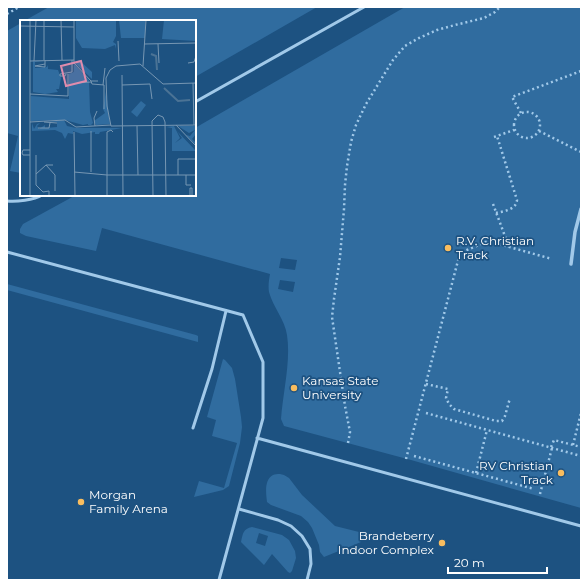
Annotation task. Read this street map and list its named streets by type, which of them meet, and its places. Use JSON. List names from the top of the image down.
{
  "places": [
    "R.V. Christian Track",
    "Kansas State University",
    "RV Christian Track",
    "Morgan Family Arena",
    "Brandeberry Indoor Complex"
  ],
  "scale_bar": "20 m"
}
